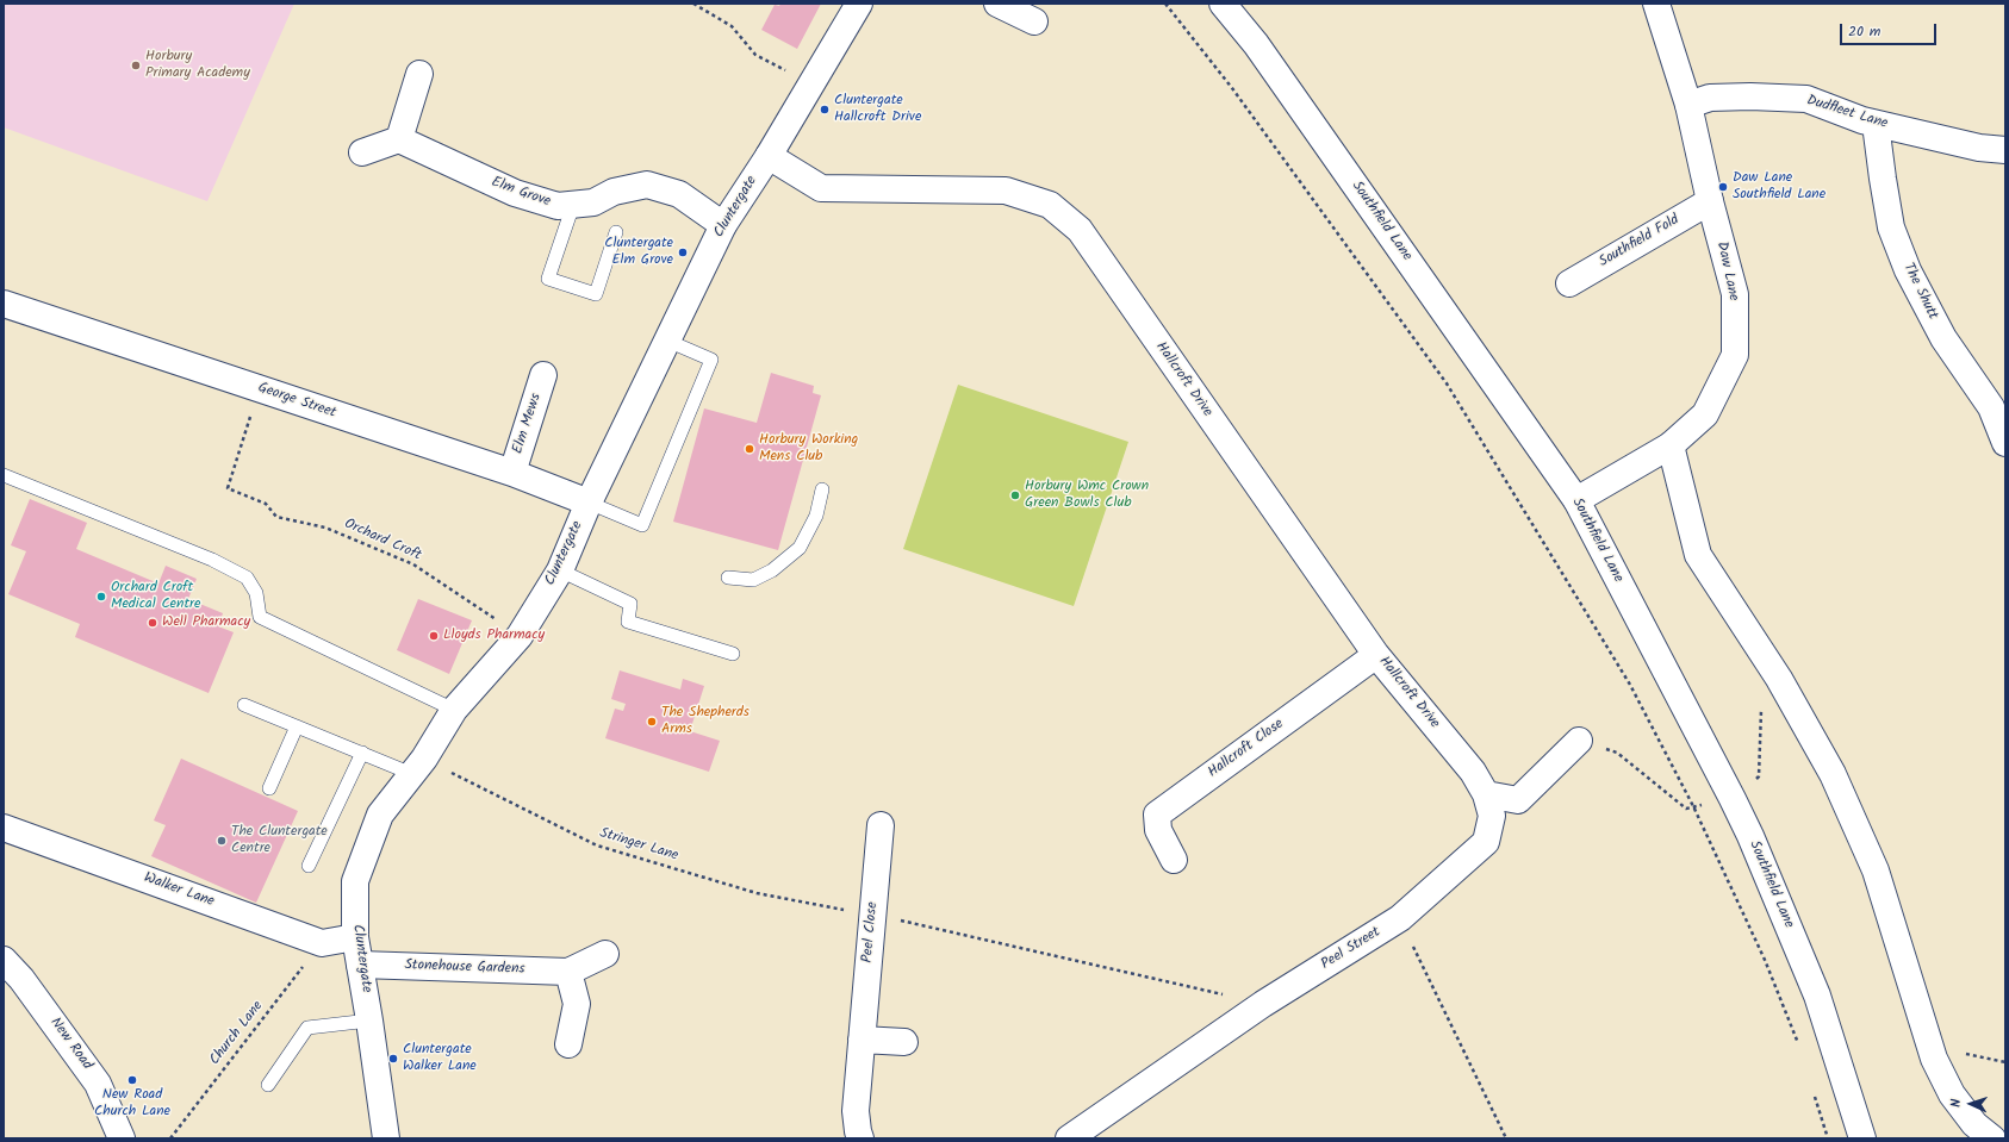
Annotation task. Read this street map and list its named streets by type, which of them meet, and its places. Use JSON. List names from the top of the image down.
{
  "streets": {
    "main road": [
      "Dudfleet Lane",
      "Elm Grove",
      "Cluntergate",
      "Southfield Lane",
      "Southfield Fold",
      "Daw Lane",
      "The Shutt",
      "Hallcroft Drive",
      "George Street",
      "Elm Mews",
      "Hallcroft Close",
      "Walker Lane",
      "Peel Close",
      "Peel Street",
      "Stonehouse Gardens",
      "New Road"
    ],
    "path": ["Orchard Croft", "Stringer Lane", "Church Lane"]
  },
  "crossings": [
    ["Dudfleet Lane", "Daw Lane"],
    ["Dudfleet Lane", "The Shutt"],
    ["Elm Grove", "Cluntergate"],
    ["Cluntergate", "Hallcroft Drive"],
    ["Cluntergate", "George Street"],
    ["Cluntergate", "Orchard Croft"],
    ["Cluntergate", "Stonehouse Gardens"],
    ["Southfield Lane", "Daw Lane"],
    ["Southfield Fold", "Daw Lane"],
    ["Hallcroft Drive", "Hallcroft Close"],
    ["Hallcroft Drive", "Peel Street"],
    ["George Street", "Elm Mews"],
    ["George Street", "Orchard Croft"],
    ["Stringer Lane", "Peel Close"],
    ["Stringer Lane", "Peel Street"],
    ["Walker Lane", "Church Lane"]
  ],
  "places": [
    "Horbury Primary Academy",
    "Cluntergate Hallcroft Drive",
    "Daw Lane Southfield Lane",
    "Cluntergate Elm Grove",
    "Horbury Working Mens Club",
    "Horbury Wmc Crown Green Bowls Club",
    "Orchard Croft Medical Centre",
    "Well Pharmacy",
    "Lloyds Pharmacy",
    "The Shepherds Arms",
    "The Cluntergate Centre",
    "Cluntergate Walker Lane",
    "New Road Church Lane"
  ],
  "scale_bar": "20 m",
  "north": "left"
}
